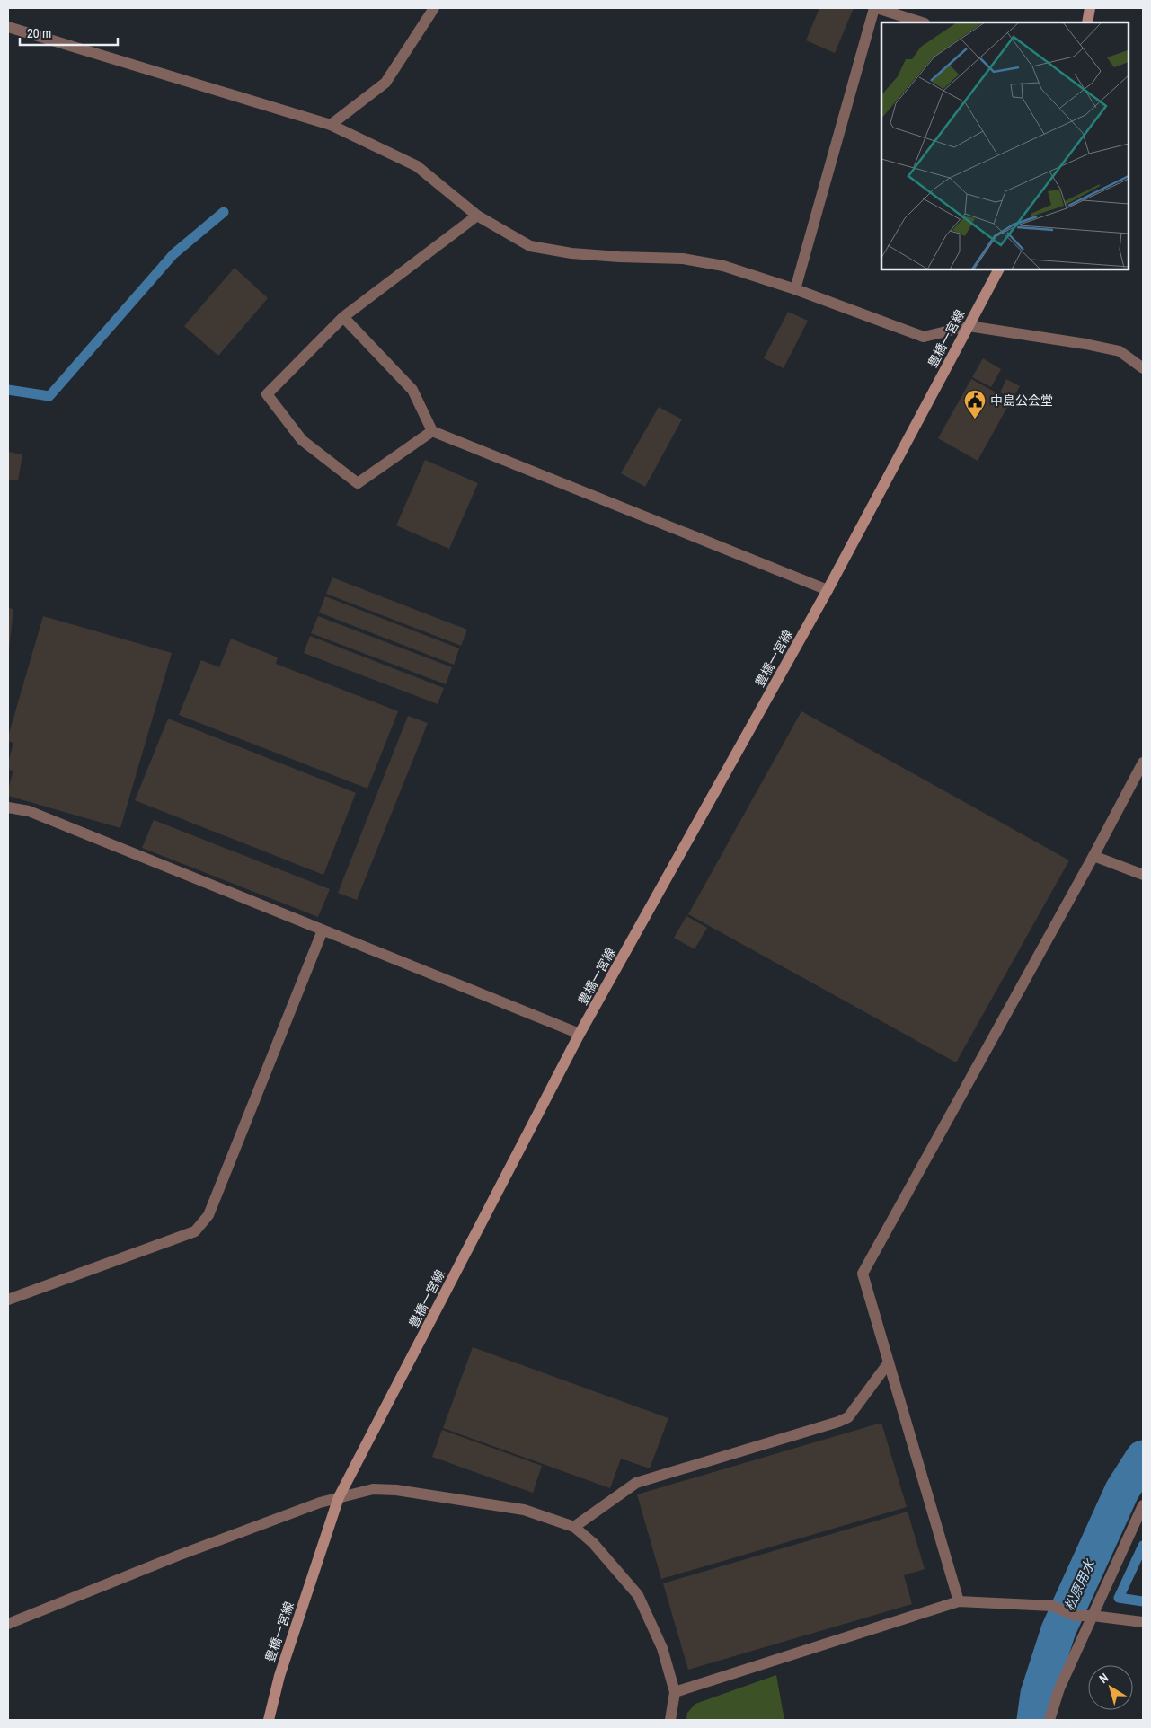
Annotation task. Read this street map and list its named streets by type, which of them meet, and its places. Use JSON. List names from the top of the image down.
{
  "streets": {
    "main road": ["豊橋一宮線"]
  },
  "water": ["松原用水"],
  "places": {
    "public building": ["中島公会堂"]
  },
  "scale_bar": "20 m",
  "north": "top left"
}
